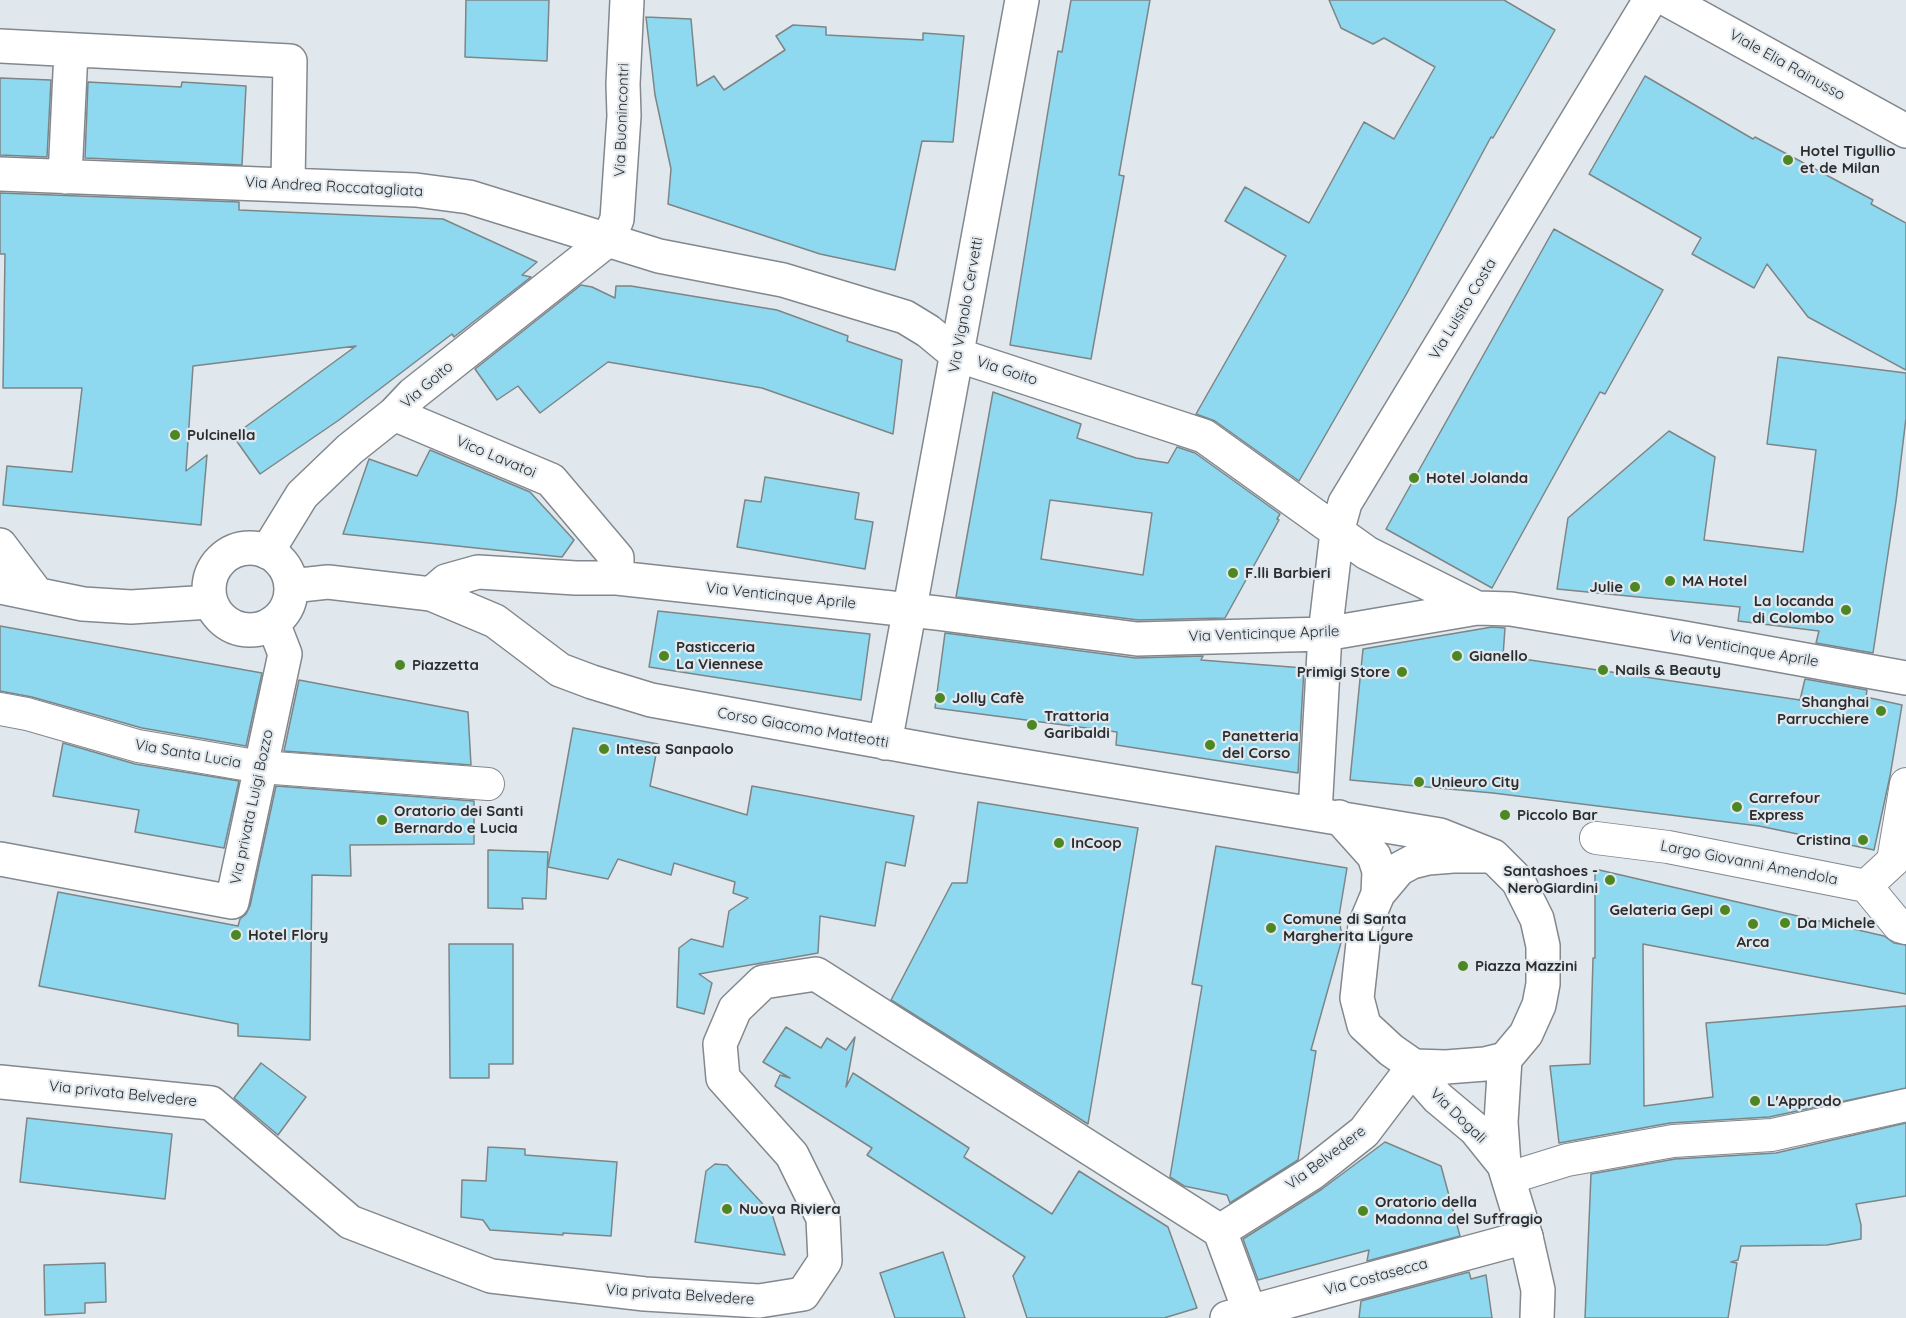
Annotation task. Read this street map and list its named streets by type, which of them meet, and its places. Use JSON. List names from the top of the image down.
{
  "streets": {
    "street": [
      "Viale Elia Rainusso",
      "Via Buonincontri",
      "Via Andrea Roccatagliata",
      "Via Vignolo Cervetti",
      "Via Luisito Costa",
      "Via Goito",
      "Vico Lavatoi",
      "Via Venticinque Aprile",
      "Corso Giacomo Matteotti",
      "Via Santa Lucia",
      "Via privata Luigi Bozzo",
      "Largo Giovanni Amendola",
      "Via privata Belvedere",
      "Via Dogali",
      "Via Belvedere",
      "Via Costasecca"
    ]
  },
  "crossings": [
    ["Via Buonincontri", "Via Andrea Roccatagliata"],
    ["Via Buonincontri", "Via Goito"],
    ["Via Andrea Roccatagliata", "Via Goito"],
    ["Via Vignolo Cervetti", "Via Goito"],
    ["Via Vignolo Cervetti", "Via Venticinque Aprile"],
    ["Via Vignolo Cervetti", "Corso Giacomo Matteotti"],
    ["Via Luisito Costa", "Via Goito"],
    ["Via Luisito Costa", "Via Venticinque Aprile"],
    ["Via Luisito Costa", "Corso Giacomo Matteotti"],
    ["Via Goito", "Vico Lavatoi"],
    ["Via Goito", "Via Venticinque Aprile"],
    ["Via Goito", "Corso Giacomo Matteotti"],
    ["Via Goito", "Via privata Luigi Bozzo"],
    ["Vico Lavatoi", "Via Venticinque Aprile"],
    ["Via Venticinque Aprile", "Corso Giacomo Matteotti"],
    ["Corso Giacomo Matteotti", "Via privata Luigi Bozzo"],
    ["Corso Giacomo Matteotti", "Via Dogali"],
    ["Corso Giacomo Matteotti", "Via Belvedere"],
    ["Via Santa Lucia", "Via privata Luigi Bozzo"],
    ["Via privata Belvedere", "Via Belvedere"],
    ["Via Dogali", "Via Belvedere"],
    ["Via Dogali", "Via Costasecca"]
  ],
  "places": [
    "Hotel Tigullio et de Milan",
    "Pulcinella",
    "Hotel Jolanda",
    "F.lli Barbieri",
    "MA Hotel",
    "Julie",
    "La locanda di Colombo",
    "Pasticceria La Viennese",
    "Gianello",
    "Piazzetta",
    "Nails & Beauty",
    "Primigi Store",
    "Jolly Cafè",
    "Shanghai Parrucchiere",
    "Trattoria Garibaldi",
    "Panetteria del Corso",
    "Intesa Sanpaolo",
    "Unieuro City",
    "Carrefour Express",
    "Piccolo Bar",
    "Oratorio dei Santi Bernardo e Lucia",
    "Cristina",
    "InCoop",
    "Santashoes - NeroGiardini",
    "Gelateria Gepi",
    "Da Michele",
    "Arca",
    "Comune di Santa Margherita Ligure",
    "Hotel Flory",
    "Piazza Mazzini",
    "L'Approdo",
    "Nuova Riviera",
    "Oratorio della Madonna del Suffragio"
  ]
}
